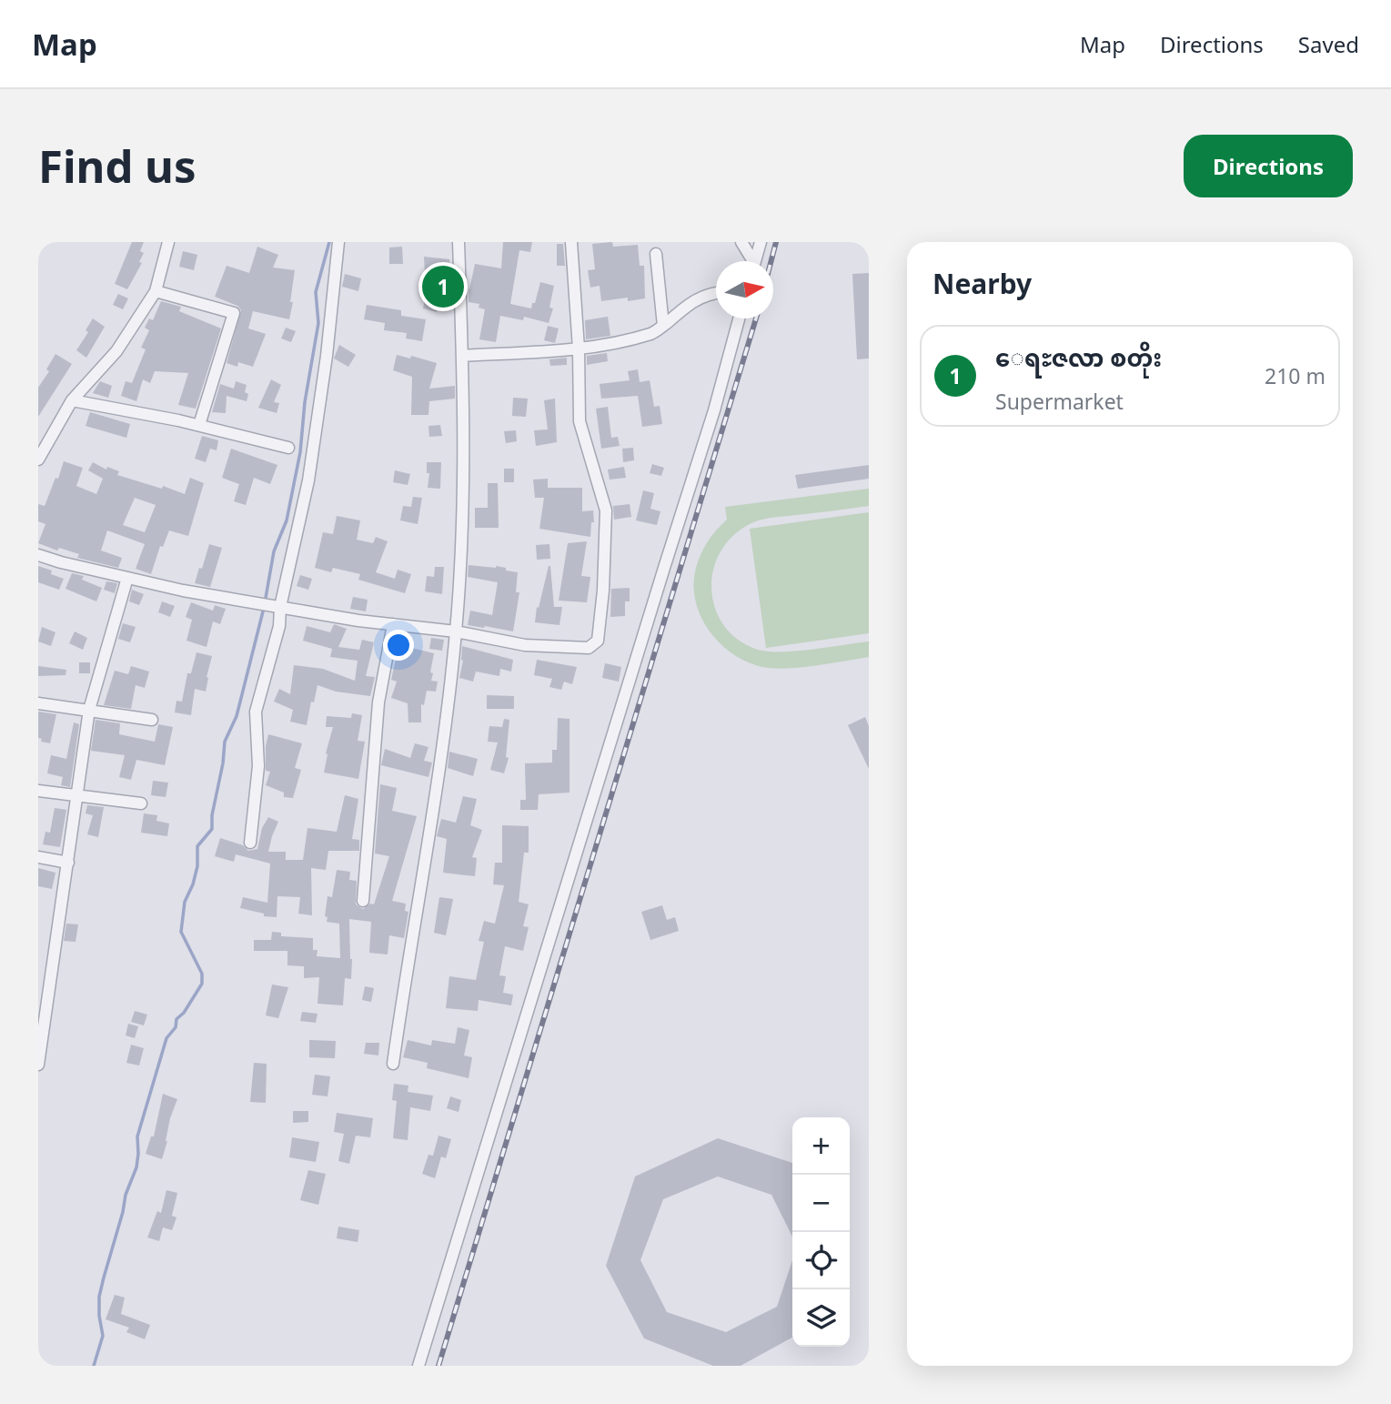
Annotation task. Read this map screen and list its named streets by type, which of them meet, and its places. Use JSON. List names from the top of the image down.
{
  "north": "right",
  "page": {
    "header": "Map",
    "nav": ["Map", "Directions", "Saved"],
    "buttons": "Directions",
    "title": "Find us",
    "heading": "Nearby",
    "pins": "1",
    "list": [
      {
        "mark": "1",
        "name": "ေရႊဇလာ စတိုး",
        "note": "Supermarket",
        "value": "210 m"
      }
    ],
    "map_buttons": ["+", "−"]
  }
}
